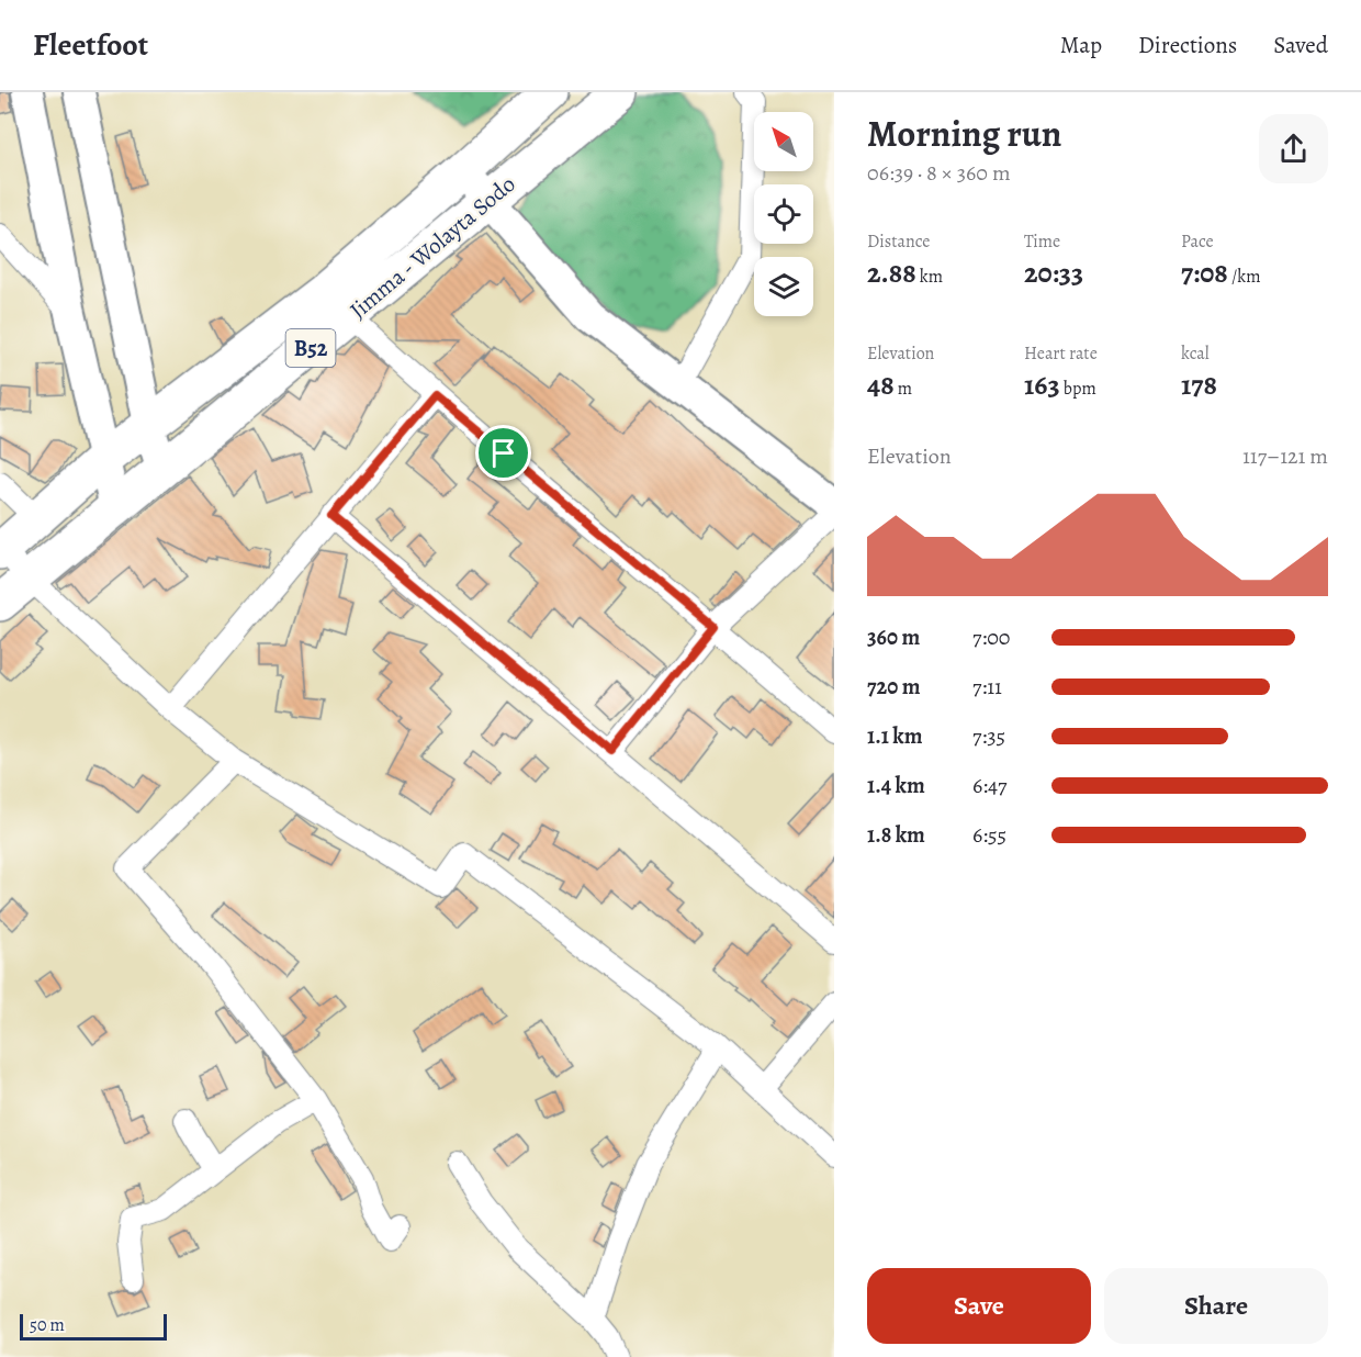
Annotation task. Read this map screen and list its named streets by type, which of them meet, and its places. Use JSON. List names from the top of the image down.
{
  "streets": {
    "highway": ["Jimma - Wolayta Sodo", "B52"]
  },
  "scale_bar": "50 m",
  "north": "top left",
  "page": {
    "header": "Fleetfoot",
    "nav": ["Map", "Directions", "Saved"],
    "heading": ["Morning run", "06:39 · 8 × 360 m"],
    "stats": [
      ["Distance", "2.88 km"],
      ["Time", "20:33"],
      ["Pace", "7:08 /km"],
      ["Elevation", "48 m"],
      ["Heart rate", "163 bpm"],
      ["kcal", "178"]
    ],
    "chart": ["Elevation", "117–121 m"],
    "list": [
      {
        "name": "360 m",
        "note": "7:00"
      },
      {
        "name": "720 m",
        "note": "7:11"
      },
      {
        "name": "1.1 km",
        "note": "7:35"
      },
      {
        "name": "1.4 km",
        "note": "6:47"
      },
      {
        "name": "1.8 km",
        "note": "6:55"
      }
    ],
    "buttons": ["Save", "Share"],
    "scale": "50 m"
  }
}
